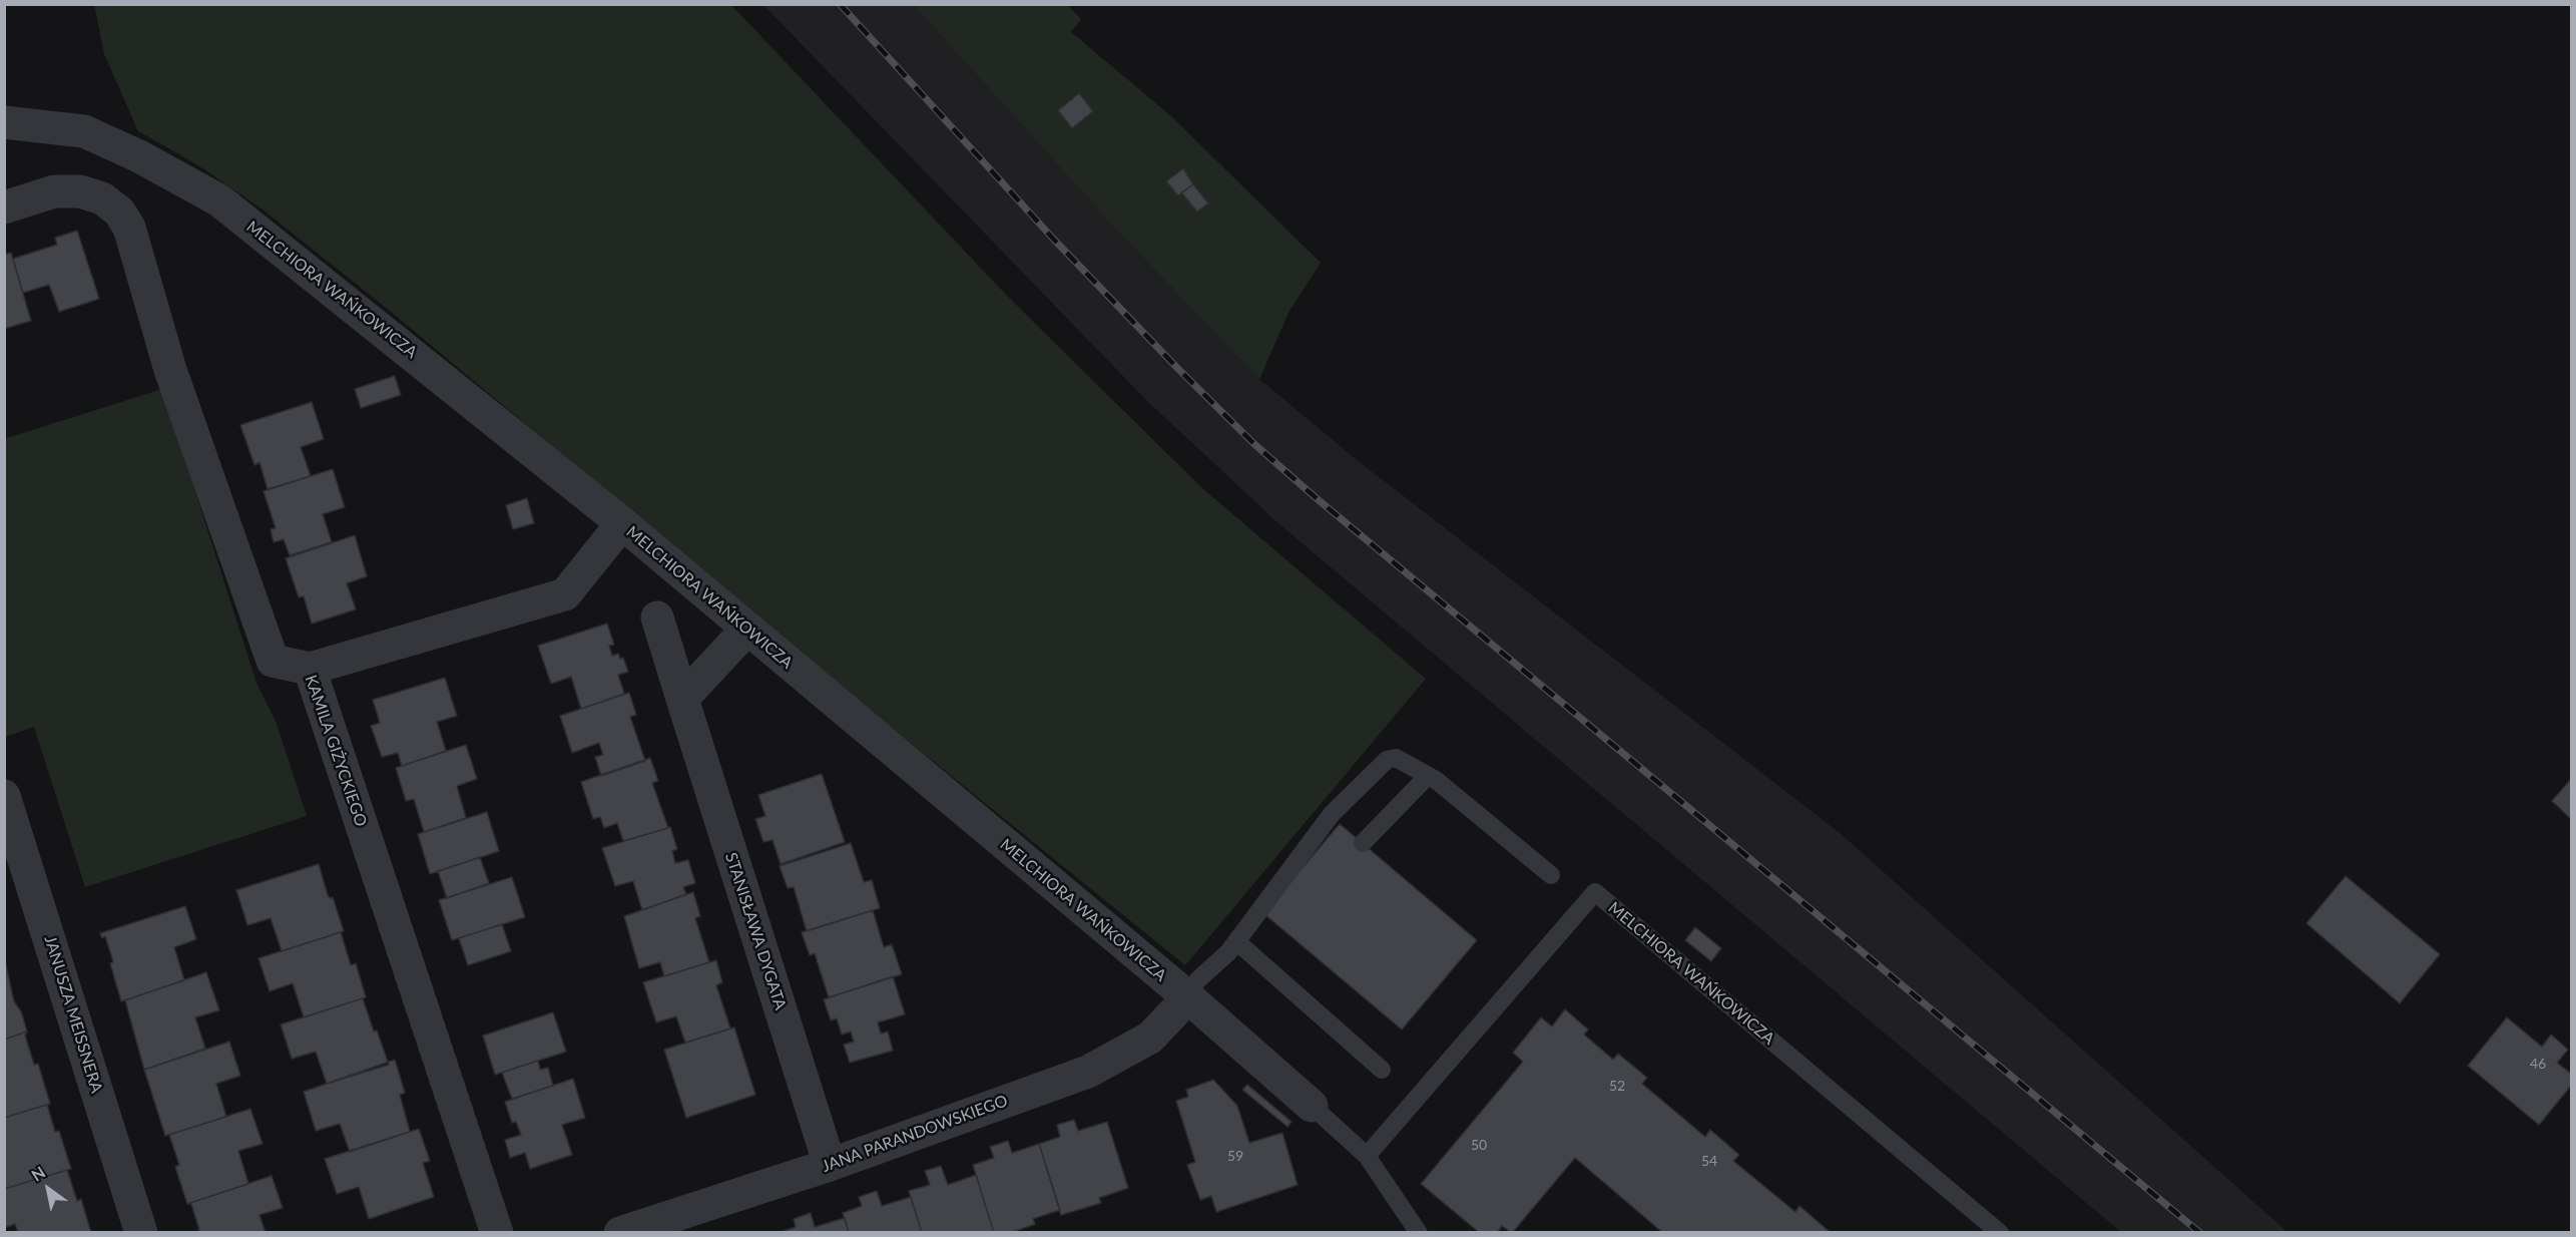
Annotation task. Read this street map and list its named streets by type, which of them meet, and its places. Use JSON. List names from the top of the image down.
{
  "streets": {
    "street": [
      "MELCHIORA WAŃKOWICZA",
      "KAMILA GIŻYCKIEGO",
      "STANISŁAWA DYGATA",
      "JANUSZA MEISSNERA",
      "JANA PARANDOWSKIEGO"
    ]
  },
  "crossings": [
    ["MELCHIORA WAŃKOWICZA", "JANA PARANDOWSKIEGO"],
    ["STANISŁAWA DYGATA", "JANA PARANDOWSKIEGO"]
  ],
  "house_numbers": [
    "46",
    "52",
    "50",
    "59",
    "54"
  ],
  "north": "top left"
}
